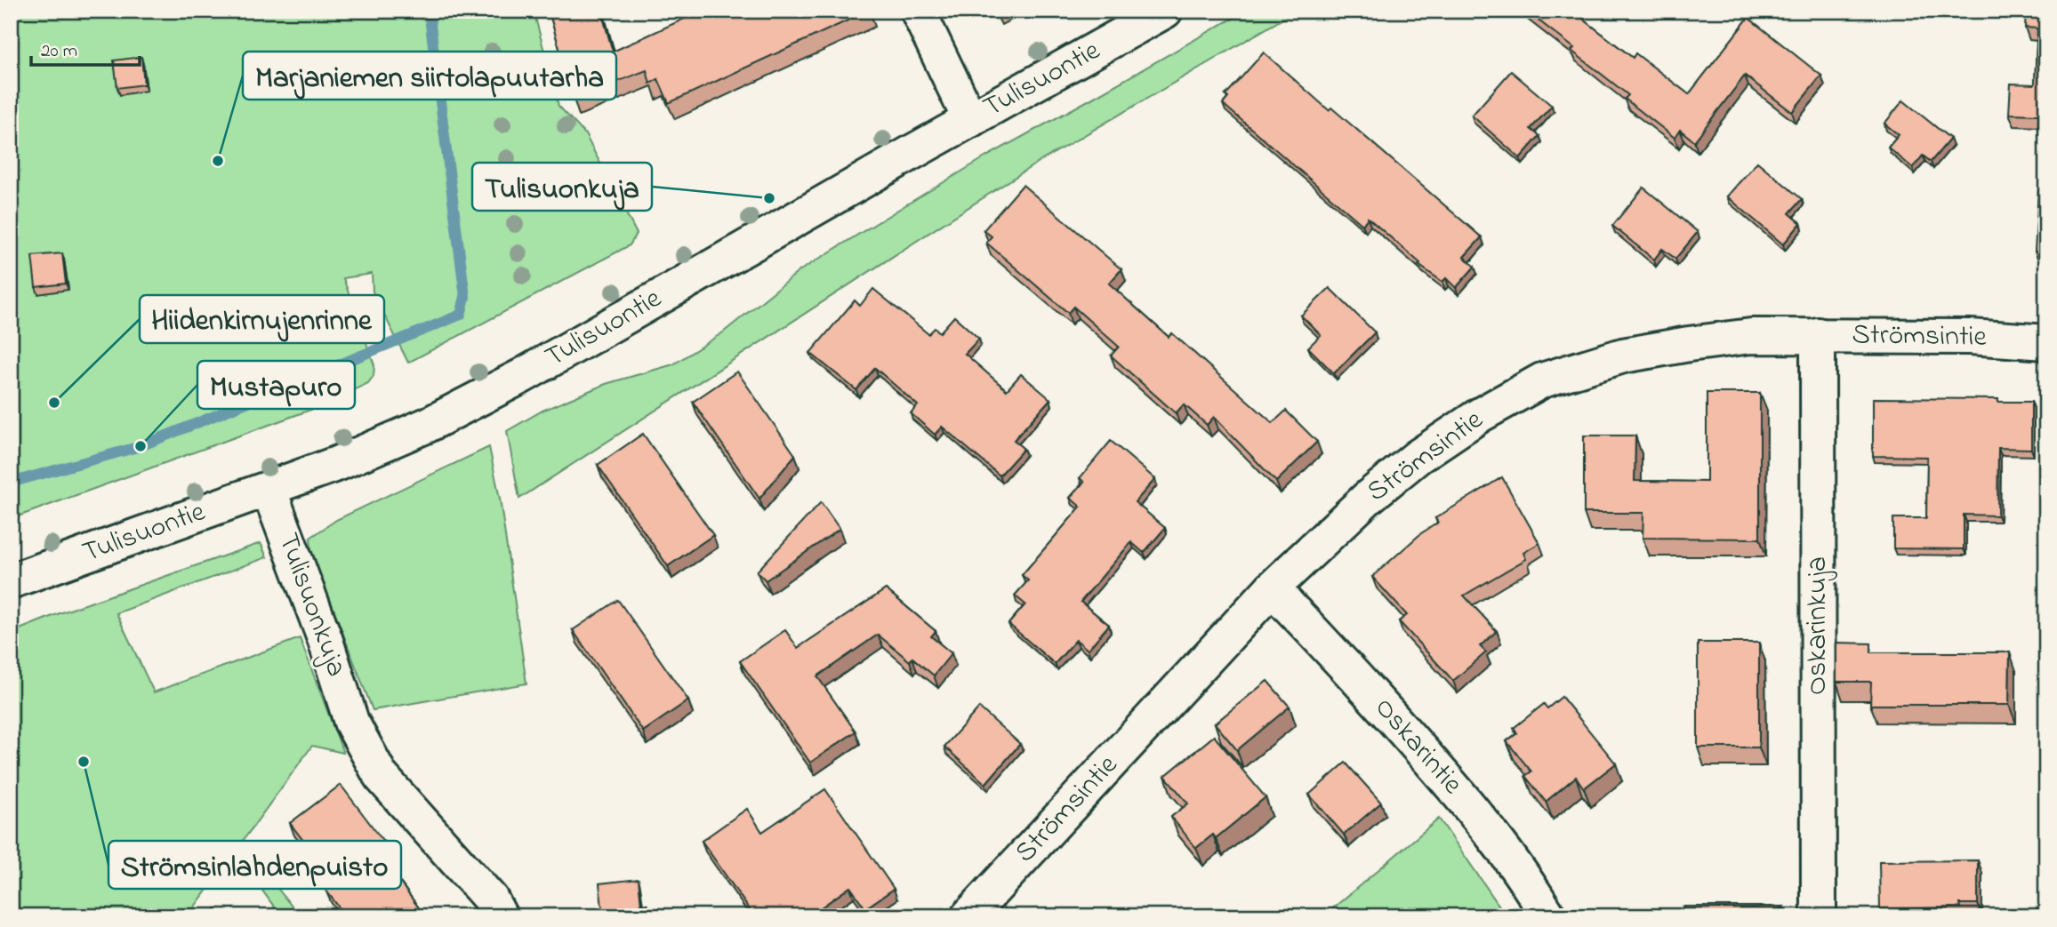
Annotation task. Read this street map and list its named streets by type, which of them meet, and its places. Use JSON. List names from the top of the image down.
{
  "streets": {
    "street": [
      "Tulisuontie",
      "Strömsintie",
      "Tulisuonkuja",
      "Oskarinkuja",
      "Oskarintie"
    ]
  },
  "crossings": [
    ["Tulisuontie", "Tulisuonkuja"],
    ["Strömsintie", "Oskarinkuja"],
    ["Strömsintie", "Oskarintie"]
  ],
  "places": [
    "Marjaniemen siirtolapuutarha",
    "Tulisuonkuja",
    "Hiidenkirnujenrinne",
    "Mustapuro",
    "Strömsinlahdenpuisto"
  ],
  "scale_bar": "20 m"
}
